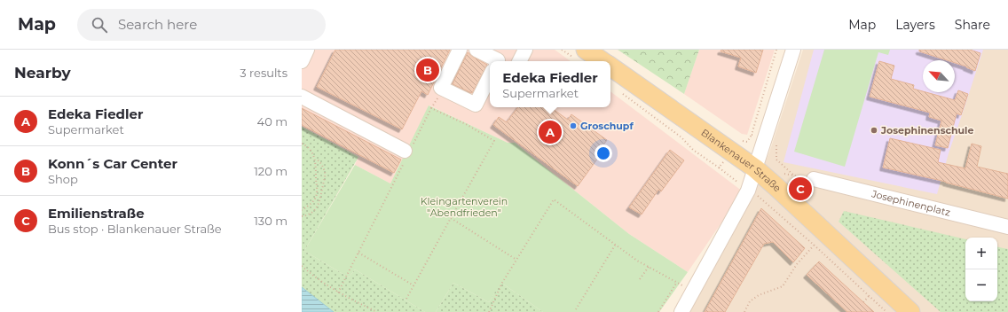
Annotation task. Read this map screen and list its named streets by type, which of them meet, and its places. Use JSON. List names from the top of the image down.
{
  "streets": {
    "main road": ["Blankenauer Straße"],
    "street": ["Josephinenplatz"]
  },
  "parks": ["Kleingartenverein \"Abendfrieden\""],
  "places": ["Groschupf", "Josephinenschule"],
  "north": "top left",
  "page": {
    "header": "Map",
    "search": "Search here",
    "nav": ["Map", "Layers", "Share"],
    "heading": ["Nearby", "3 results"],
    "pins": ["B", "A", "C"],
    "popup": ["Edeka Fiedler", "Supermarket"],
    "list": [
      {
        "mark": "A",
        "name": "Edeka Fiedler",
        "note": "Supermarket",
        "value": "40 m"
      },
      {
        "mark": "B",
        "name": "Konn´s Car Center",
        "note": "Shop",
        "value": "120 m"
      },
      {
        "mark": "C",
        "name": "Emilienstraße",
        "note": "Bus stop · Blankenauer Straße",
        "value": "130 m"
      }
    ],
    "map_buttons": ["+", "−"]
  }
}
